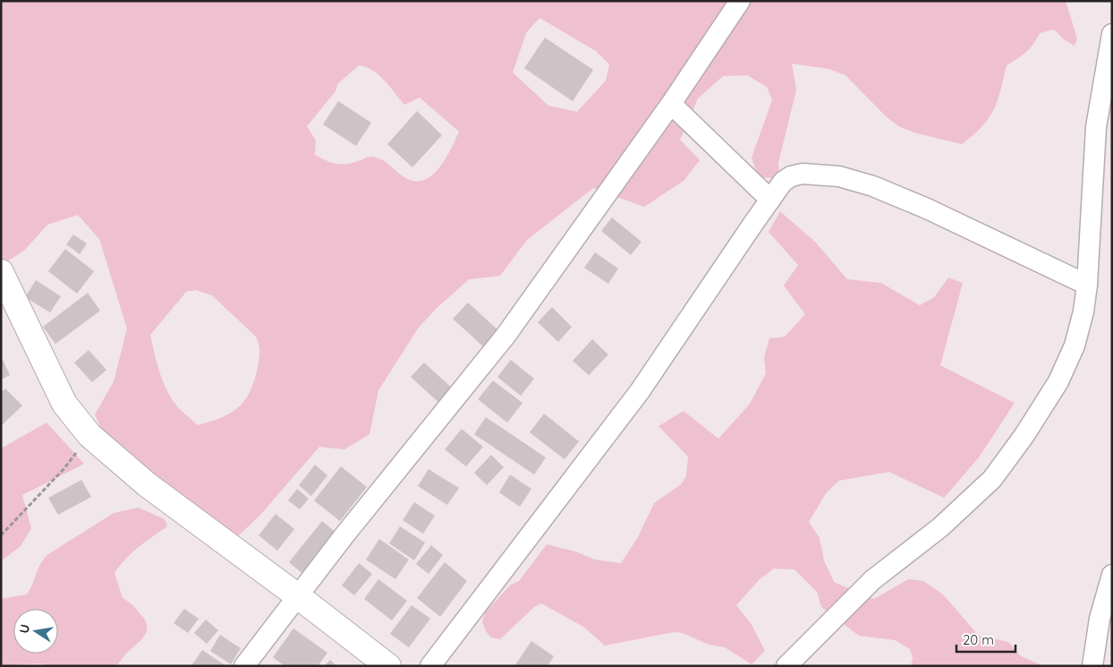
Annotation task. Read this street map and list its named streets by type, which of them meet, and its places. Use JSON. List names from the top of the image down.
{
  "scale_bar": "20 m",
  "north": "left"
}
